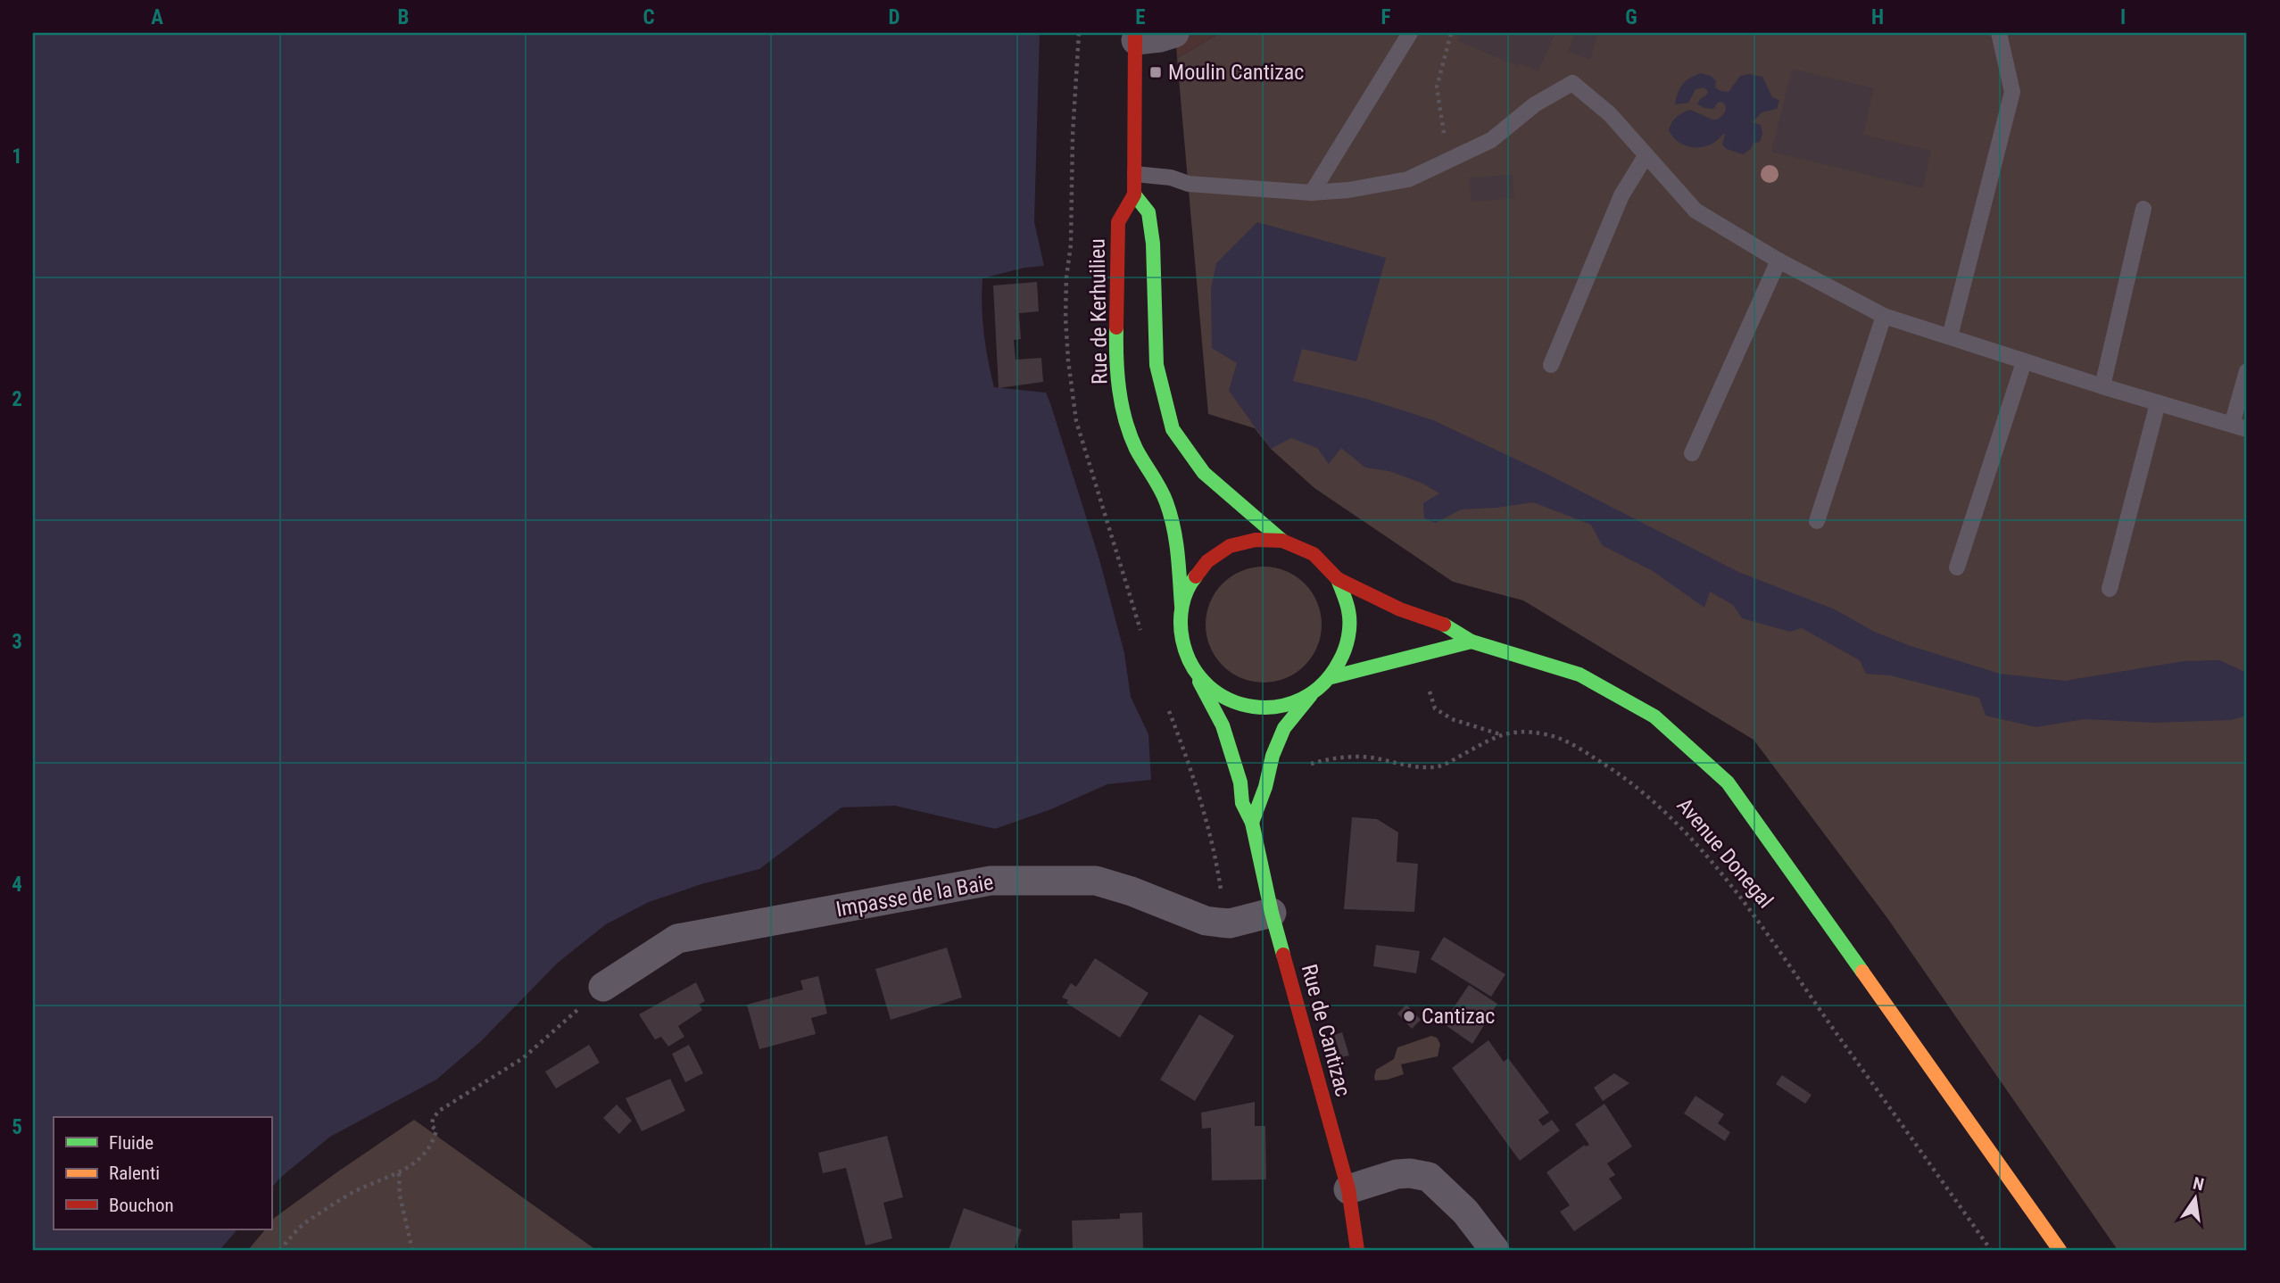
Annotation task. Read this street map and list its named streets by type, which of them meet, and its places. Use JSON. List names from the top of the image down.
{
  "streets": {
    "main road": ["Rue de Kerhuilieu", "Avenue Donegal", "Rue de Cantizac"],
    "street": ["Impasse de la Baie"]
  },
  "crossings": [
    ["Rue de Kerhuilieu", "Avenue Donegal"],
    ["Rue de Kerhuilieu", "Rue de Cantizac"],
    ["Avenue Donegal", "Rue de Cantizac"],
    ["Impasse de la Baie", "Rue de Cantizac"]
  ],
  "places": {
    "transit": ["Moulin Cantizac"],
    "other": ["Cantizac"]
  },
  "legend": ["Fluide", "Ralenti", "Bouchon"],
  "north": "top",
  "grid": {
    "columns": [
      "A",
      "B",
      "C",
      "D",
      "E",
      "F",
      "G",
      "H",
      "I"
    ],
    "rows": [
      "1",
      "2",
      "3",
      "4",
      "5"
    ]
  }
}
